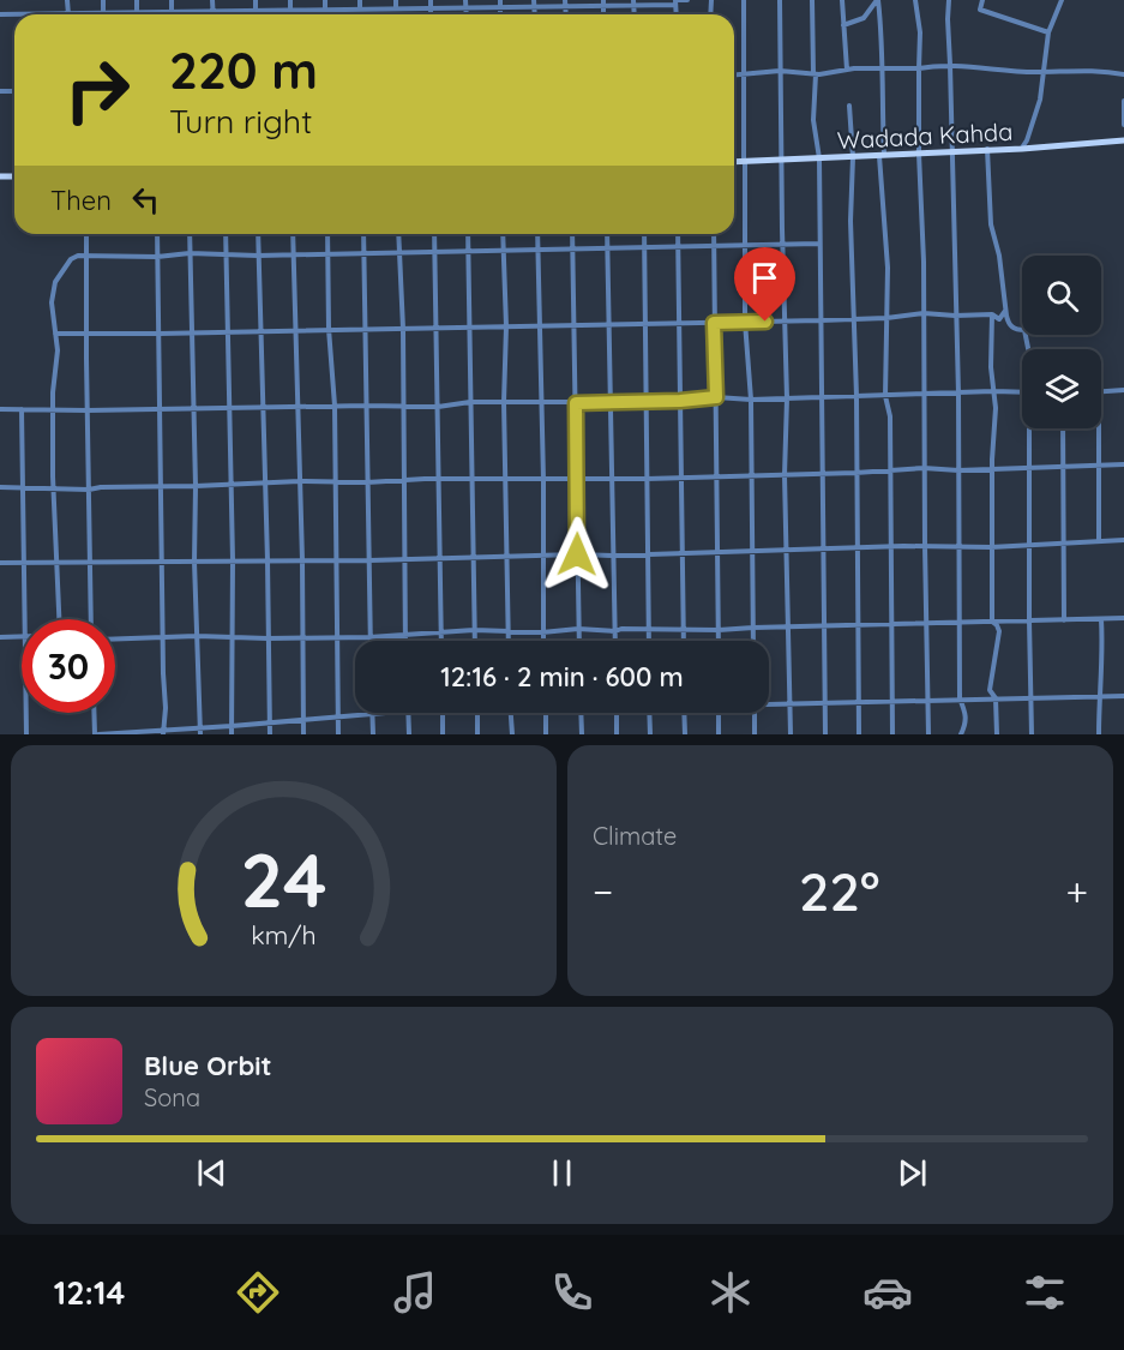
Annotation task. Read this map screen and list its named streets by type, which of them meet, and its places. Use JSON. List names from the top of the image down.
{
  "streets": {
    "main road": ["Wadada Kahda"]
  },
  "page": {
    "turn": ["220 m", "Turn right"],
    "then": "Then",
    "limit": "30",
    "trip": "12:16 · 2 min · 600 m",
    "tile": "Climate",
    "heat": ["−", "22°", "+"],
    "song": ["Blue Orbit", "Sona"],
    "tabs": "12:14",
    "gauge": ["24", "km/h"]
  }
}
